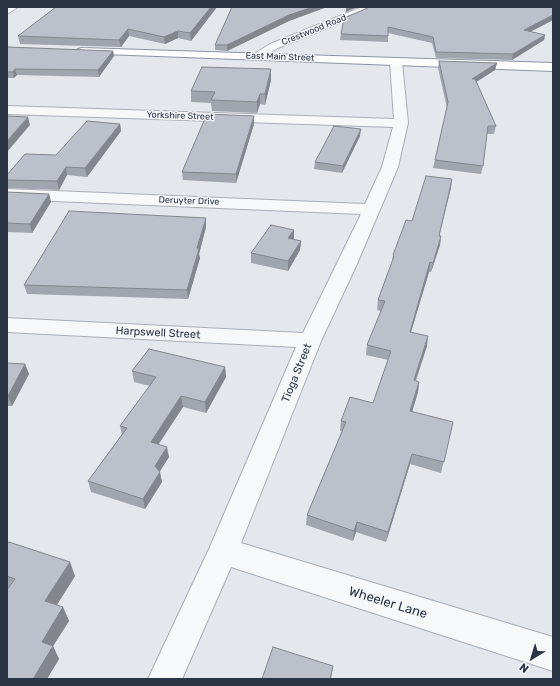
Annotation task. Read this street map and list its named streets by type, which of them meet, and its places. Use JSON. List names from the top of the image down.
{
  "streets": {
    "highway": ["East Main Street"],
    "street": [
      "Crestwood Road",
      "Yorkshire Street",
      "Deruyter Drive",
      "Harpswell Street",
      "Tioga Street",
      "Wheeler Lane"
    ]
  },
  "crossings": [
    ["Crestwood Road", "East Main Street"],
    ["East Main Street", "Tioga Street"],
    ["Yorkshire Street", "Tioga Street"],
    ["Deruyter Drive", "Tioga Street"],
    ["Harpswell Street", "Tioga Street"],
    ["Tioga Street", "Wheeler Lane"]
  ],
  "north": "bottom left"
}
